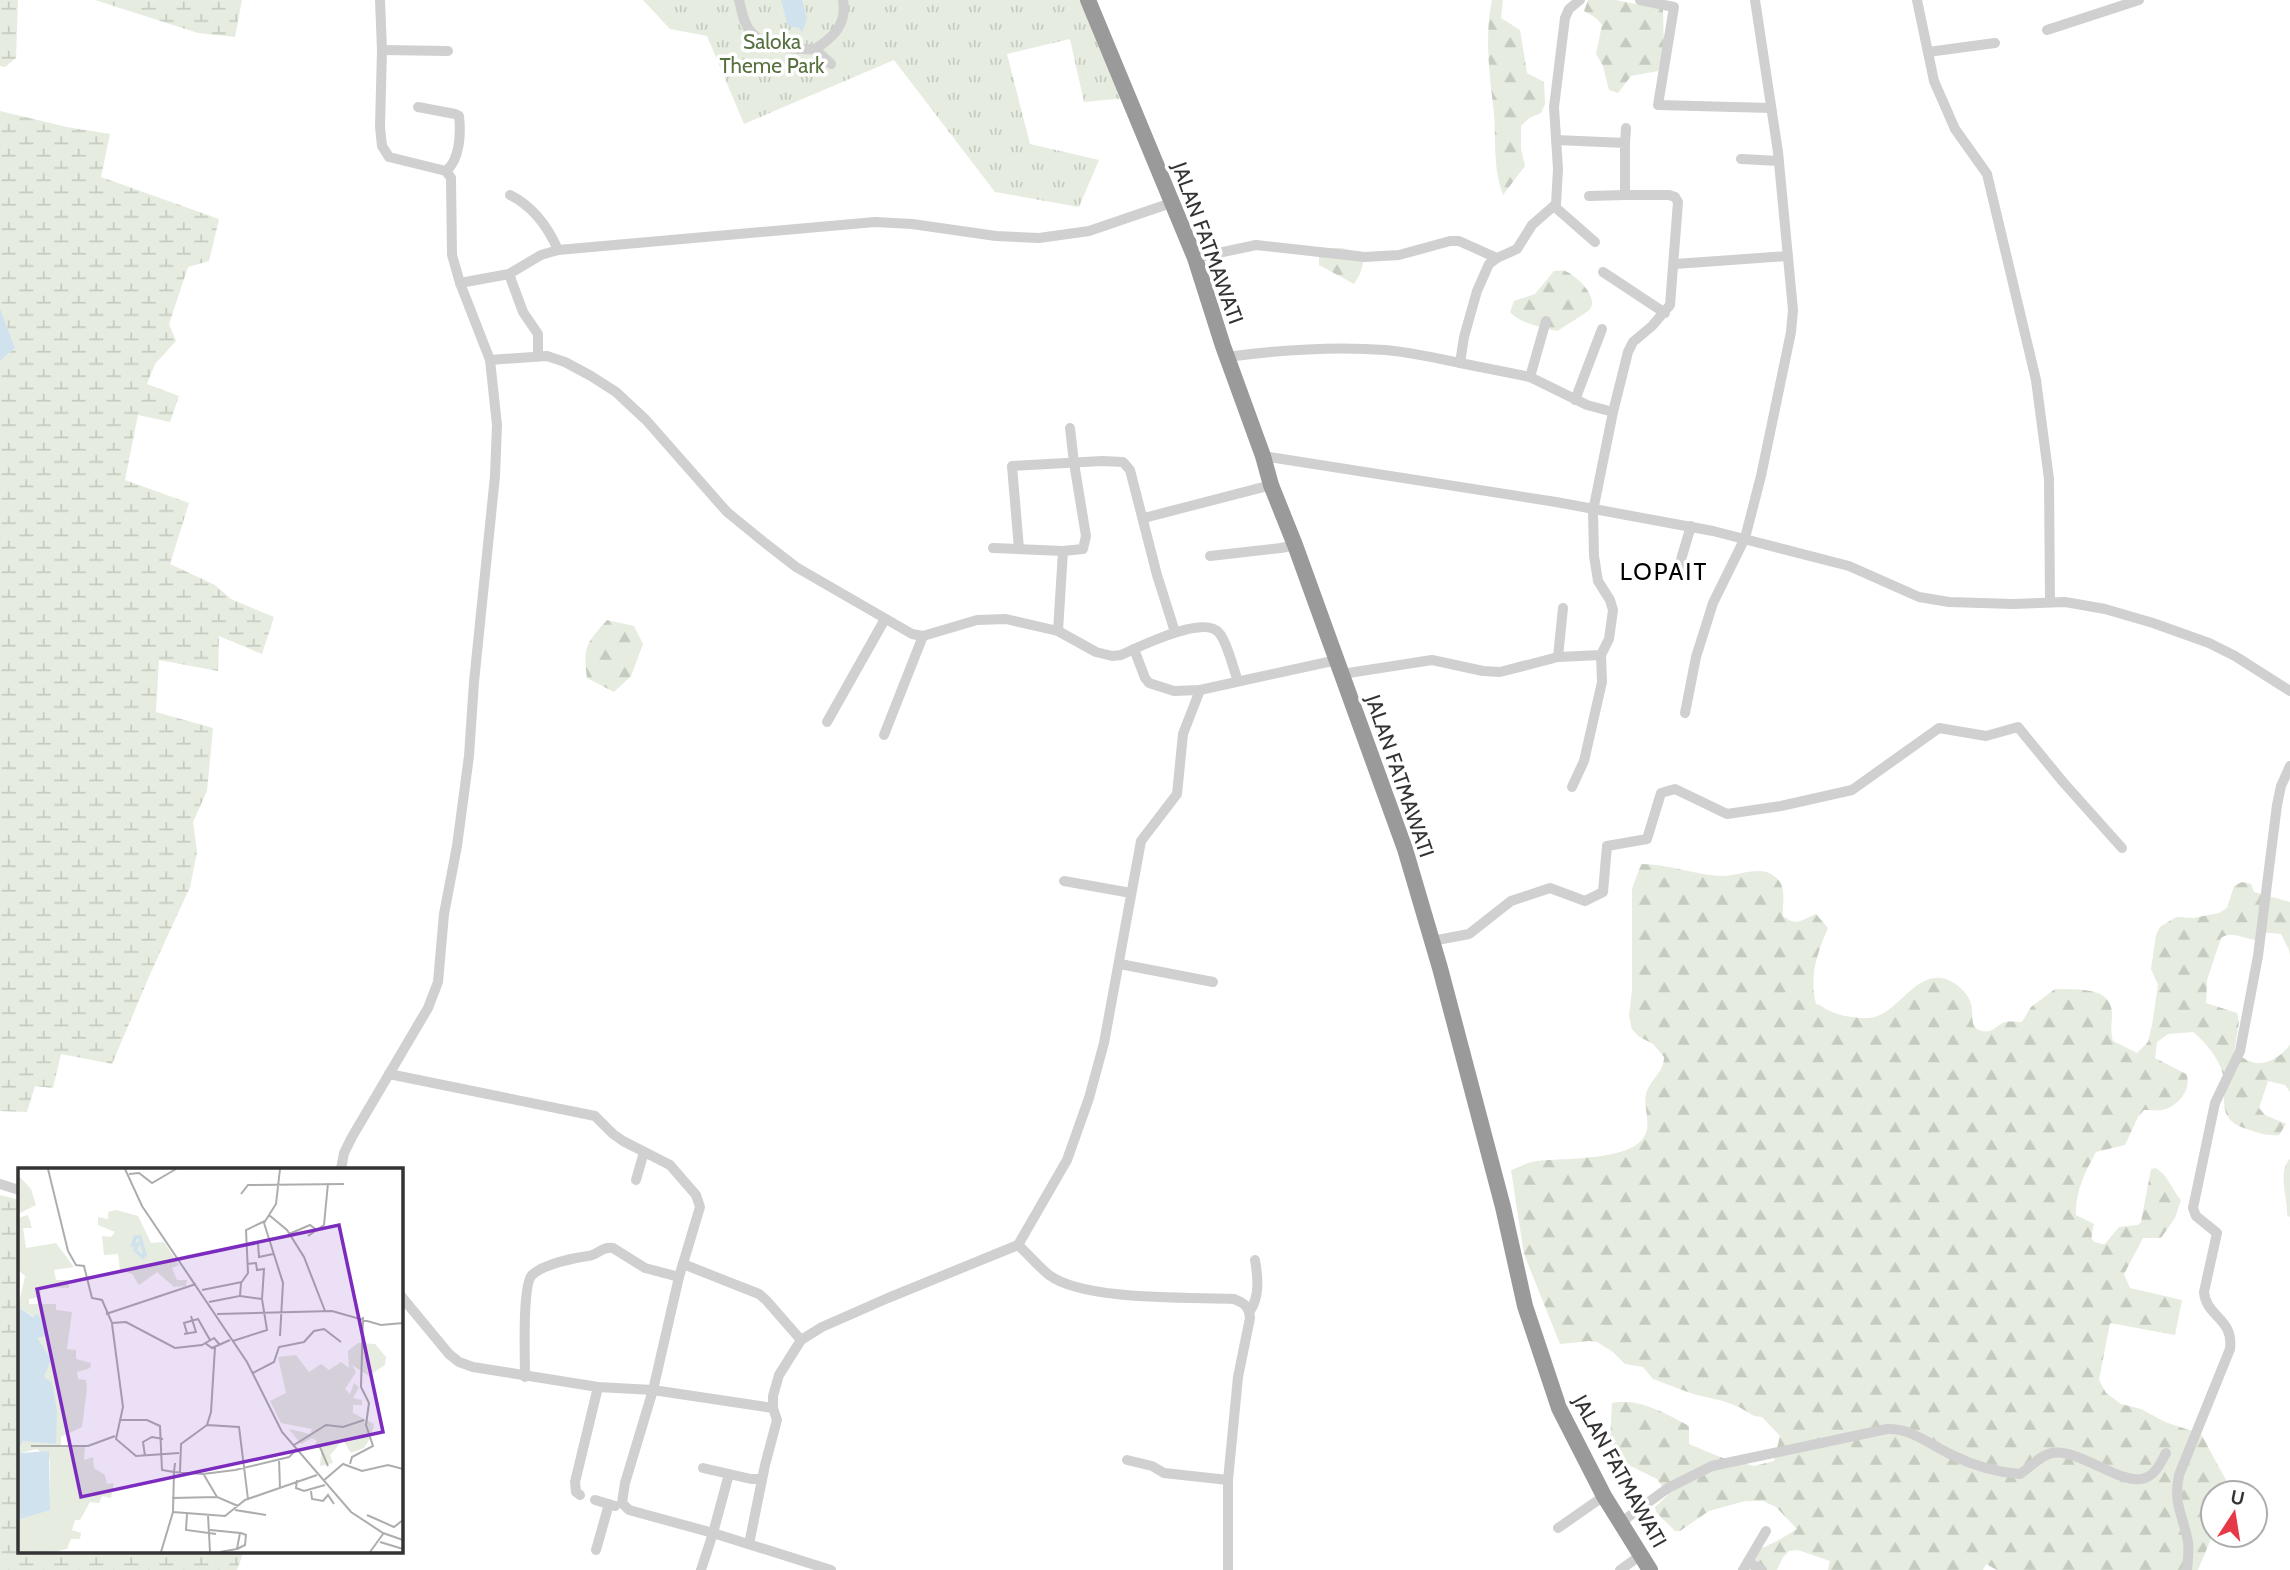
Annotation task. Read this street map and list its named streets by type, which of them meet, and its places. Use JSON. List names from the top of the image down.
{
  "streets": {
    "highway": ["JALAN FATMAWATI"]
  },
  "districts": ["LOPAIT"],
  "parks": ["Saloka Theme Park"],
  "north": "top"
}
